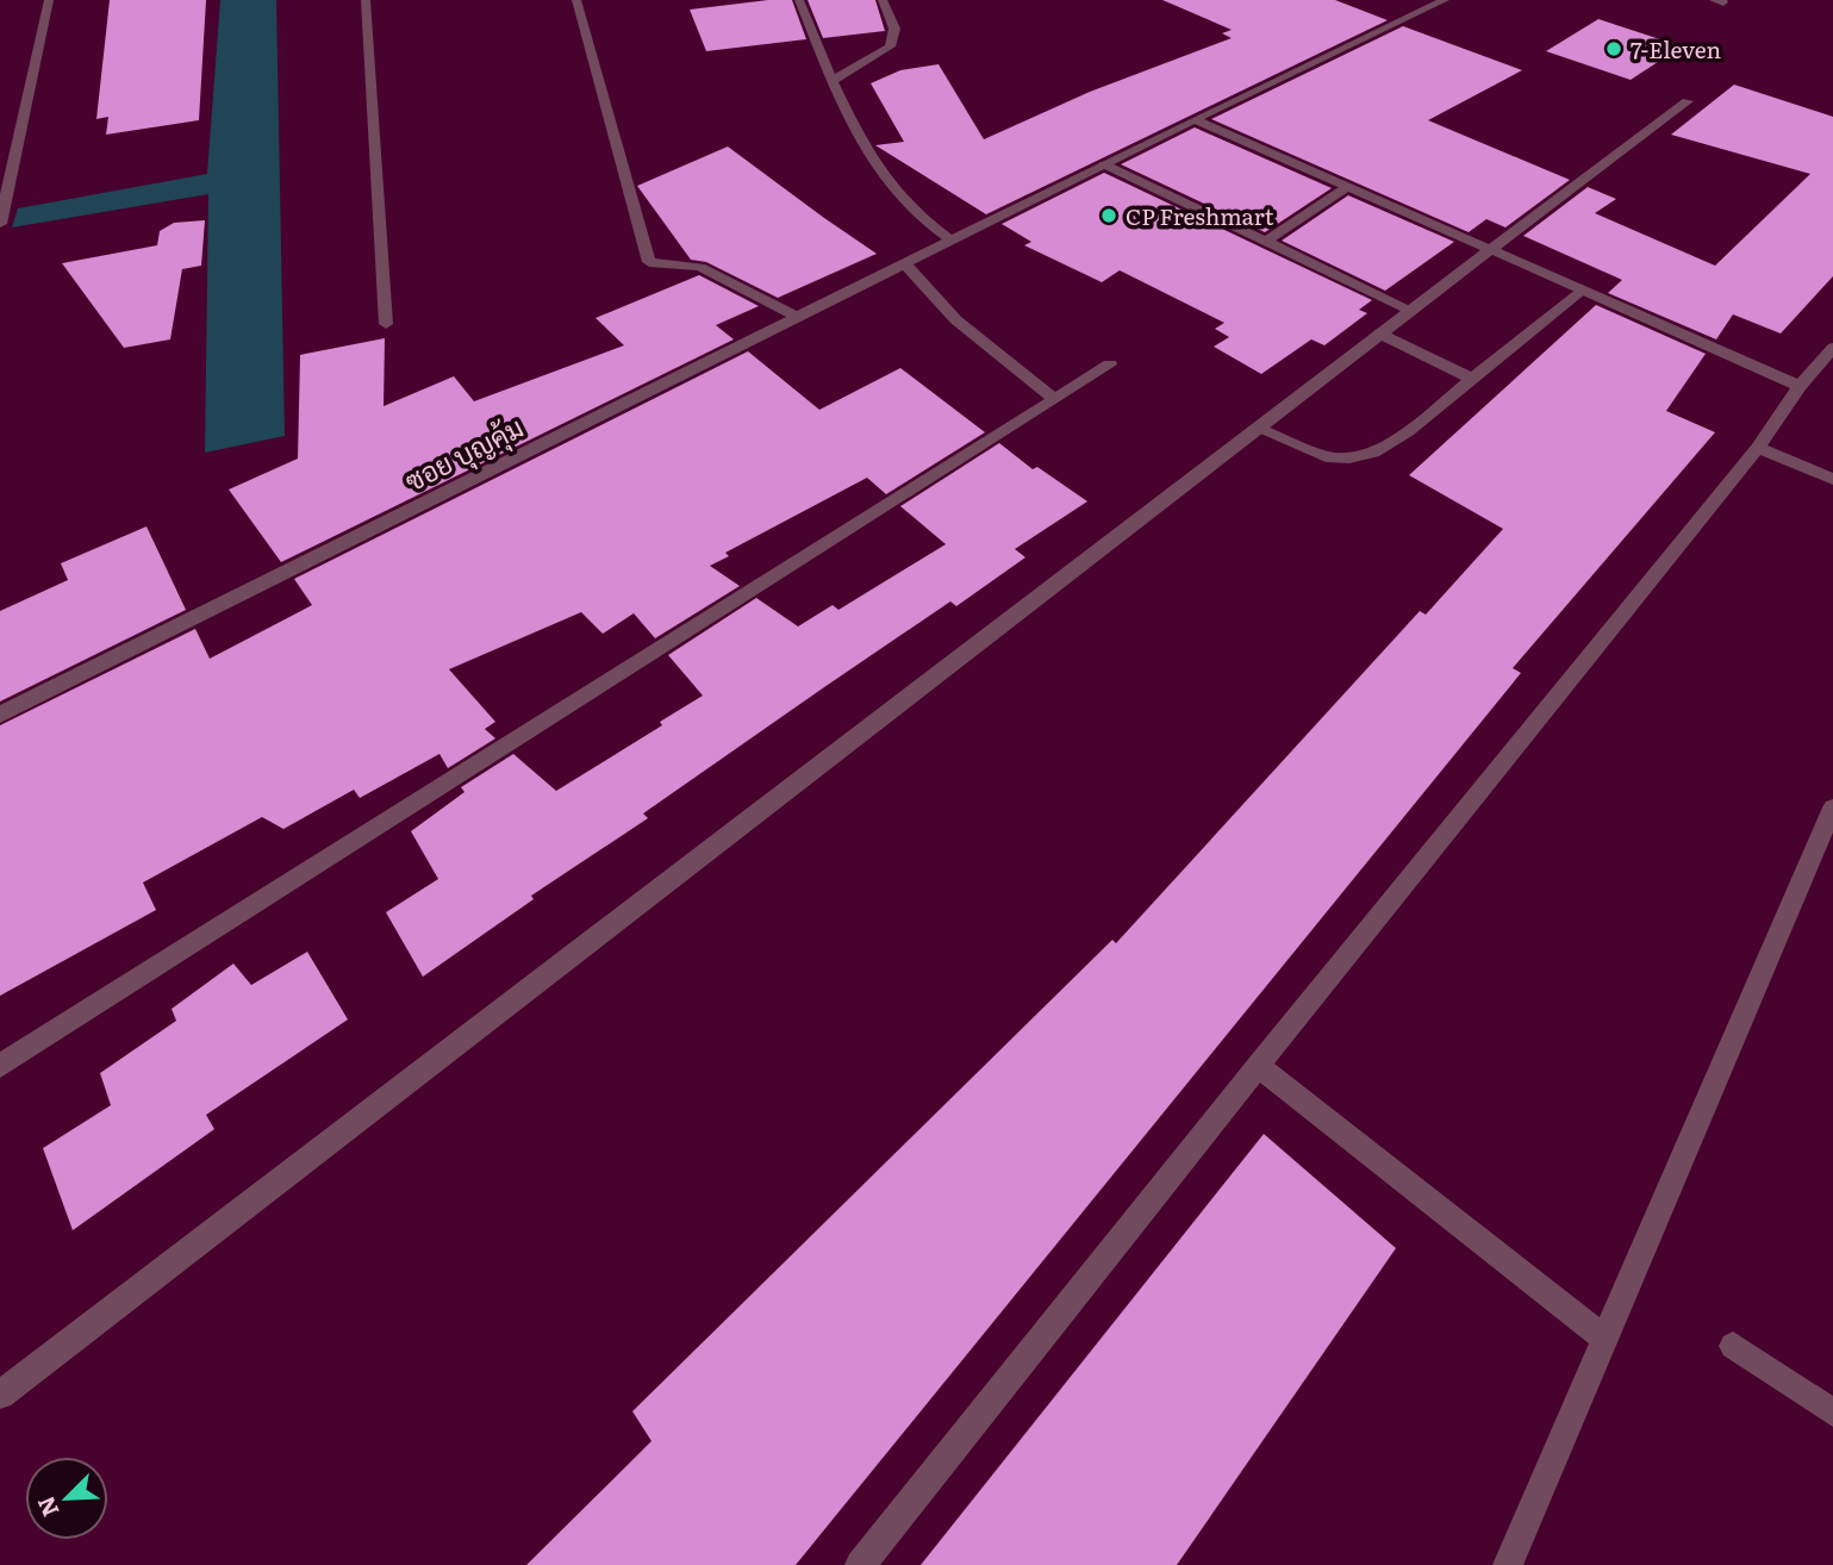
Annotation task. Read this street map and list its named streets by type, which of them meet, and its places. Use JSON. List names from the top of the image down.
{
  "streets": {
    "street": ["ซอย บุญคุ้ม"]
  },
  "places": ["7-Eleven", "CP Freshmart"],
  "north": "bottom left"
}
